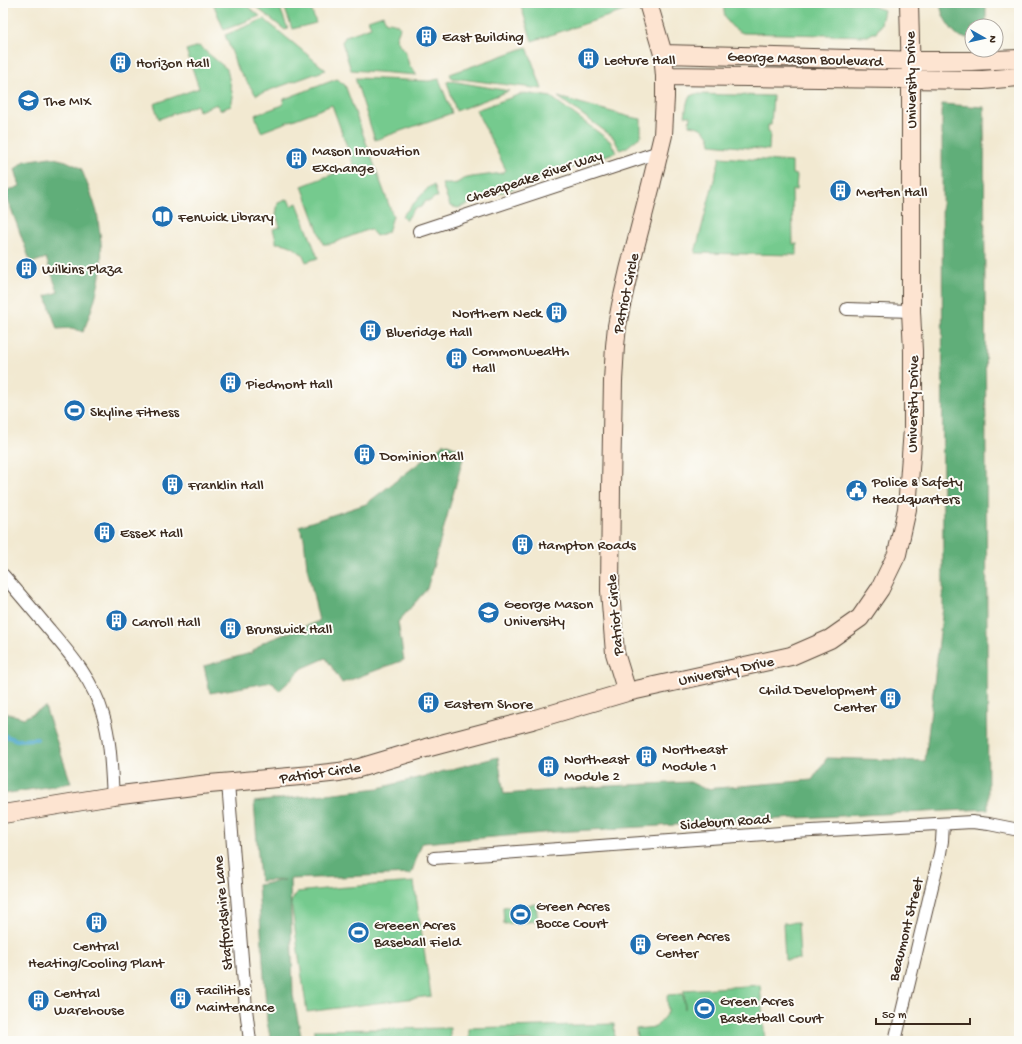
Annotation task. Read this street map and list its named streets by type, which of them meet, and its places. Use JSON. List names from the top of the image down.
{
  "streets": {
    "street": [
      "George Mason Boulevard",
      "University Drive",
      "Chesapeake River Way",
      "Patriot Circle",
      "Sideburn Road",
      "Staffordshire Lane",
      "Beaumont Street"
    ]
  },
  "crossings": [
    ["George Mason Boulevard", "University Drive"],
    ["George Mason Boulevard", "Patriot Circle"],
    ["University Drive", "Patriot Circle"],
    ["Chesapeake River Way", "Patriot Circle"],
    ["Patriot Circle", "Staffordshire Lane"],
    ["Sideburn Road", "Beaumont Street"]
  ],
  "places": {
    "building": [
      "East Building",
      "Lecture Hall",
      "Horizon Hall",
      "Mason Innovation Exchange",
      "Merten Hall",
      "Wilkins Plaza",
      "Northern Neck",
      "Blueridge Hall",
      "Commonwealth Hall",
      "Piedmont Hall",
      "Dominion Hall",
      "Franklin Hall",
      "Essex Hall",
      "Hampton Roads",
      "Carroll Hall",
      "Brunswick Hall",
      "Child Development Center",
      "Eastern Shore",
      "Northeast Module 1",
      "Northeast Module 2",
      "Central Heating/Cooling Plant",
      "Green Acres Center",
      "Facilities Maintenance",
      "Central Warehouse"
    ],
    "school or university": ["The MIX", "George Mason University"],
    "library": ["Fenwick Library"],
    "sports": [
      "Skyline Fitness",
      "Green Acres Bocce Court",
      "Greeen Acres Baseball Field",
      "Green Acres Basketball Court"
    ],
    "public building": ["Police & Safety Headquarters"]
  },
  "scale_bar": "50 m",
  "north": "right"
}
